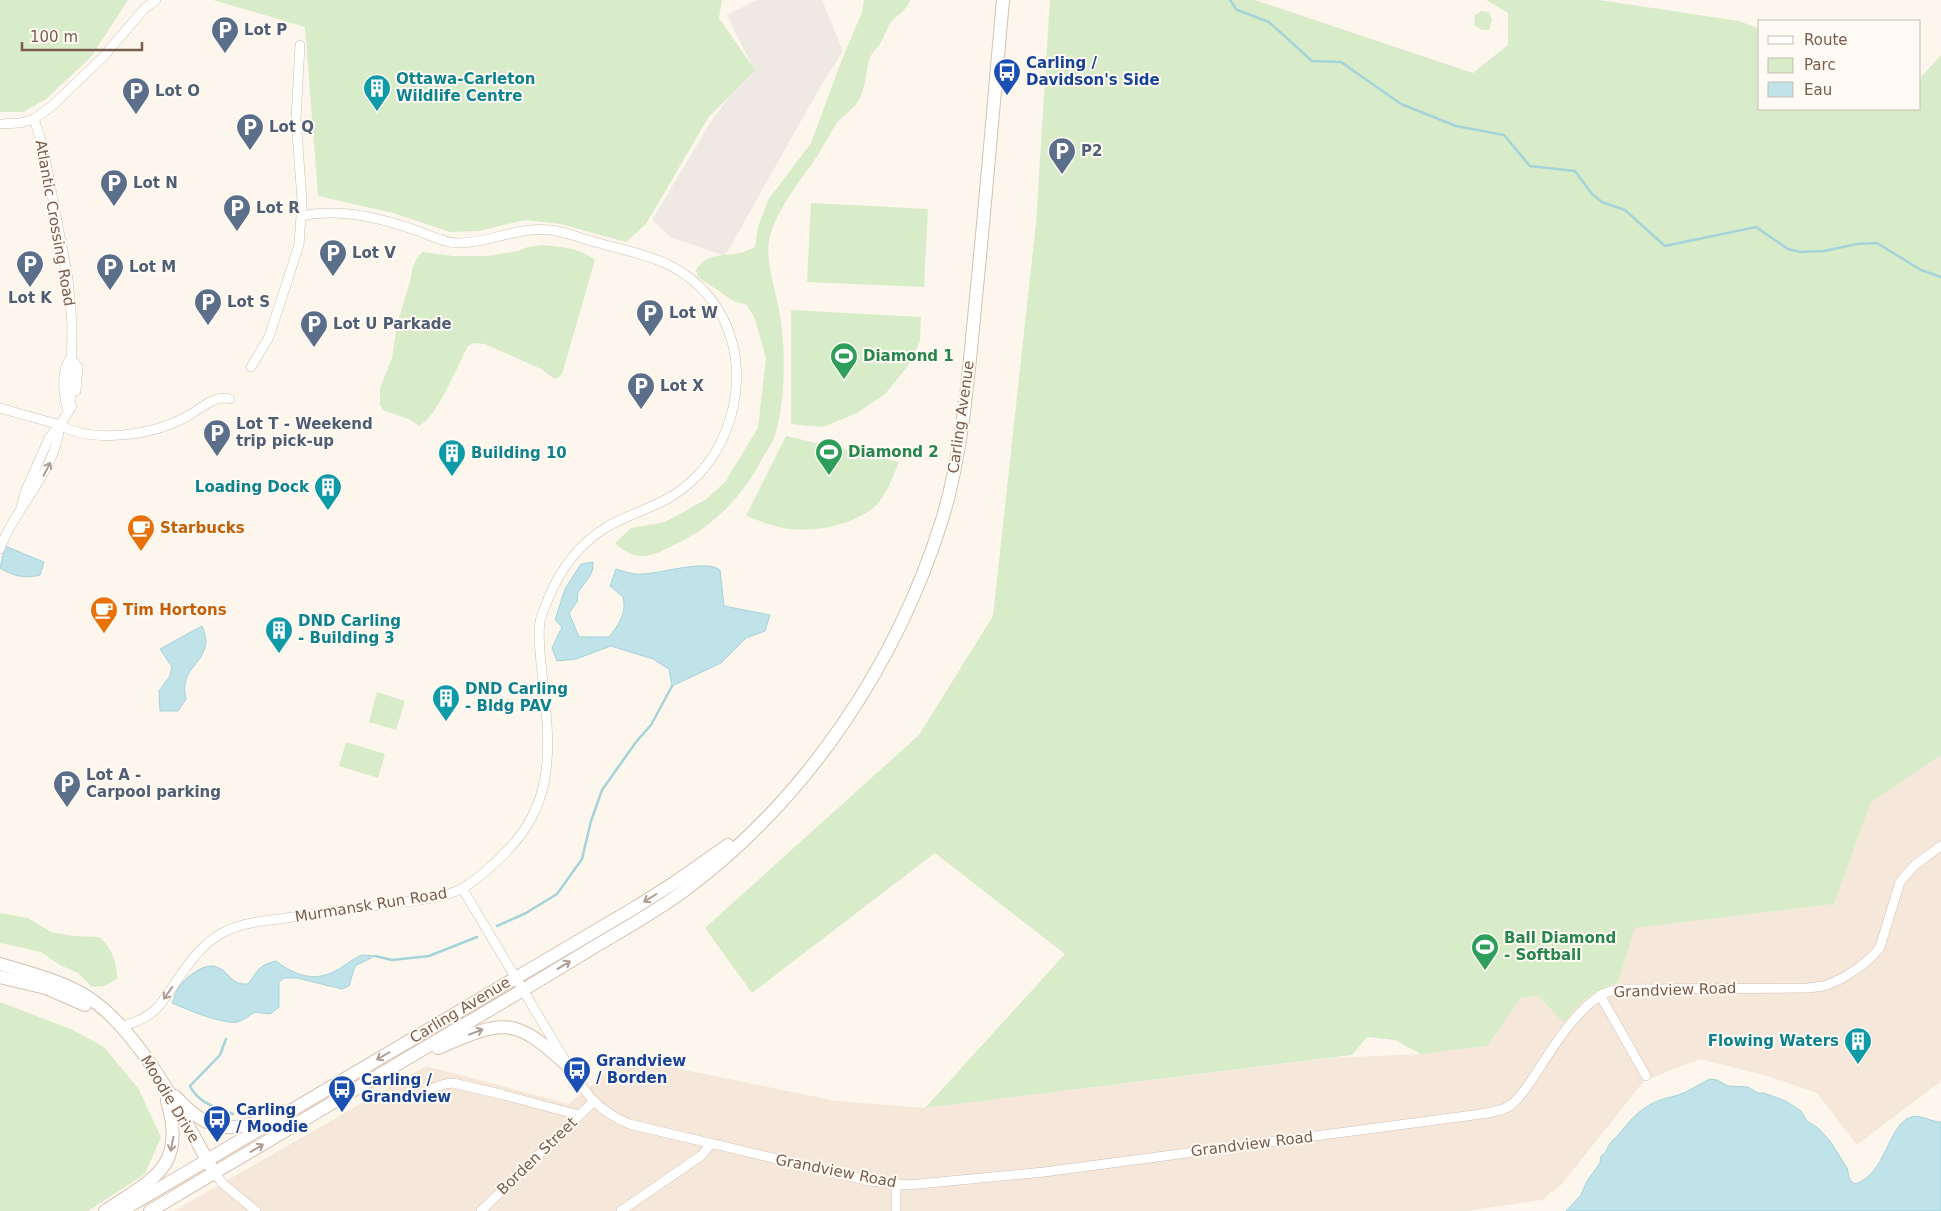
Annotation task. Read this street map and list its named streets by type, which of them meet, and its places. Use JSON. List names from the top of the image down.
{
  "streets": {
    "main road": ["Carling Avenue", "Moodie Drive"],
    "street": [
      "Atlantic Crossing Road",
      "Murmansk Run Road",
      "Grandview Road",
      "Borden Street"
    ]
  },
  "crossings": [
    ["Carling Avenue", "Grandview Road"],
    ["Carling Avenue", "Moodie Drive"],
    ["Murmansk Run Road", "Grandview Road"],
    ["Murmansk Run Road", "Moodie Drive"],
    ["Grandview Road", "Borden Street"]
  ],
  "places": {
    "parking": [
      "Lot P",
      "Lot O",
      "Lot Q",
      "P2",
      "Lot N",
      "Lot R",
      "Lot V",
      "Lot K",
      "Lot M",
      "Lot S",
      "Lot W",
      "Lot U Parkade",
      "Lot X",
      "Lot T - Weekend trip pick-up",
      "Lot A - Carpool parking"
    ],
    "bus stop": [
      "Carling / Davidson's Side",
      "Grandview / Borden",
      "Carling / Grandview",
      "Carling / Moodie"
    ],
    "building": [
      "Ottawa-Carleton Wildlife Centre",
      "Building 10",
      "Loading Dock",
      "DND Carling - Building 3",
      "DND Carling - Bldg PAV",
      "Flowing Waters"
    ],
    "sports": ["Diamond 1", "Diamond 2", "Ball Diamond - Softball"],
    "cafe": ["Starbucks", "Tim Hortons"]
  },
  "legend": ["Route", "Parc", "Eau"],
  "scale_bar": "100 m"
}
